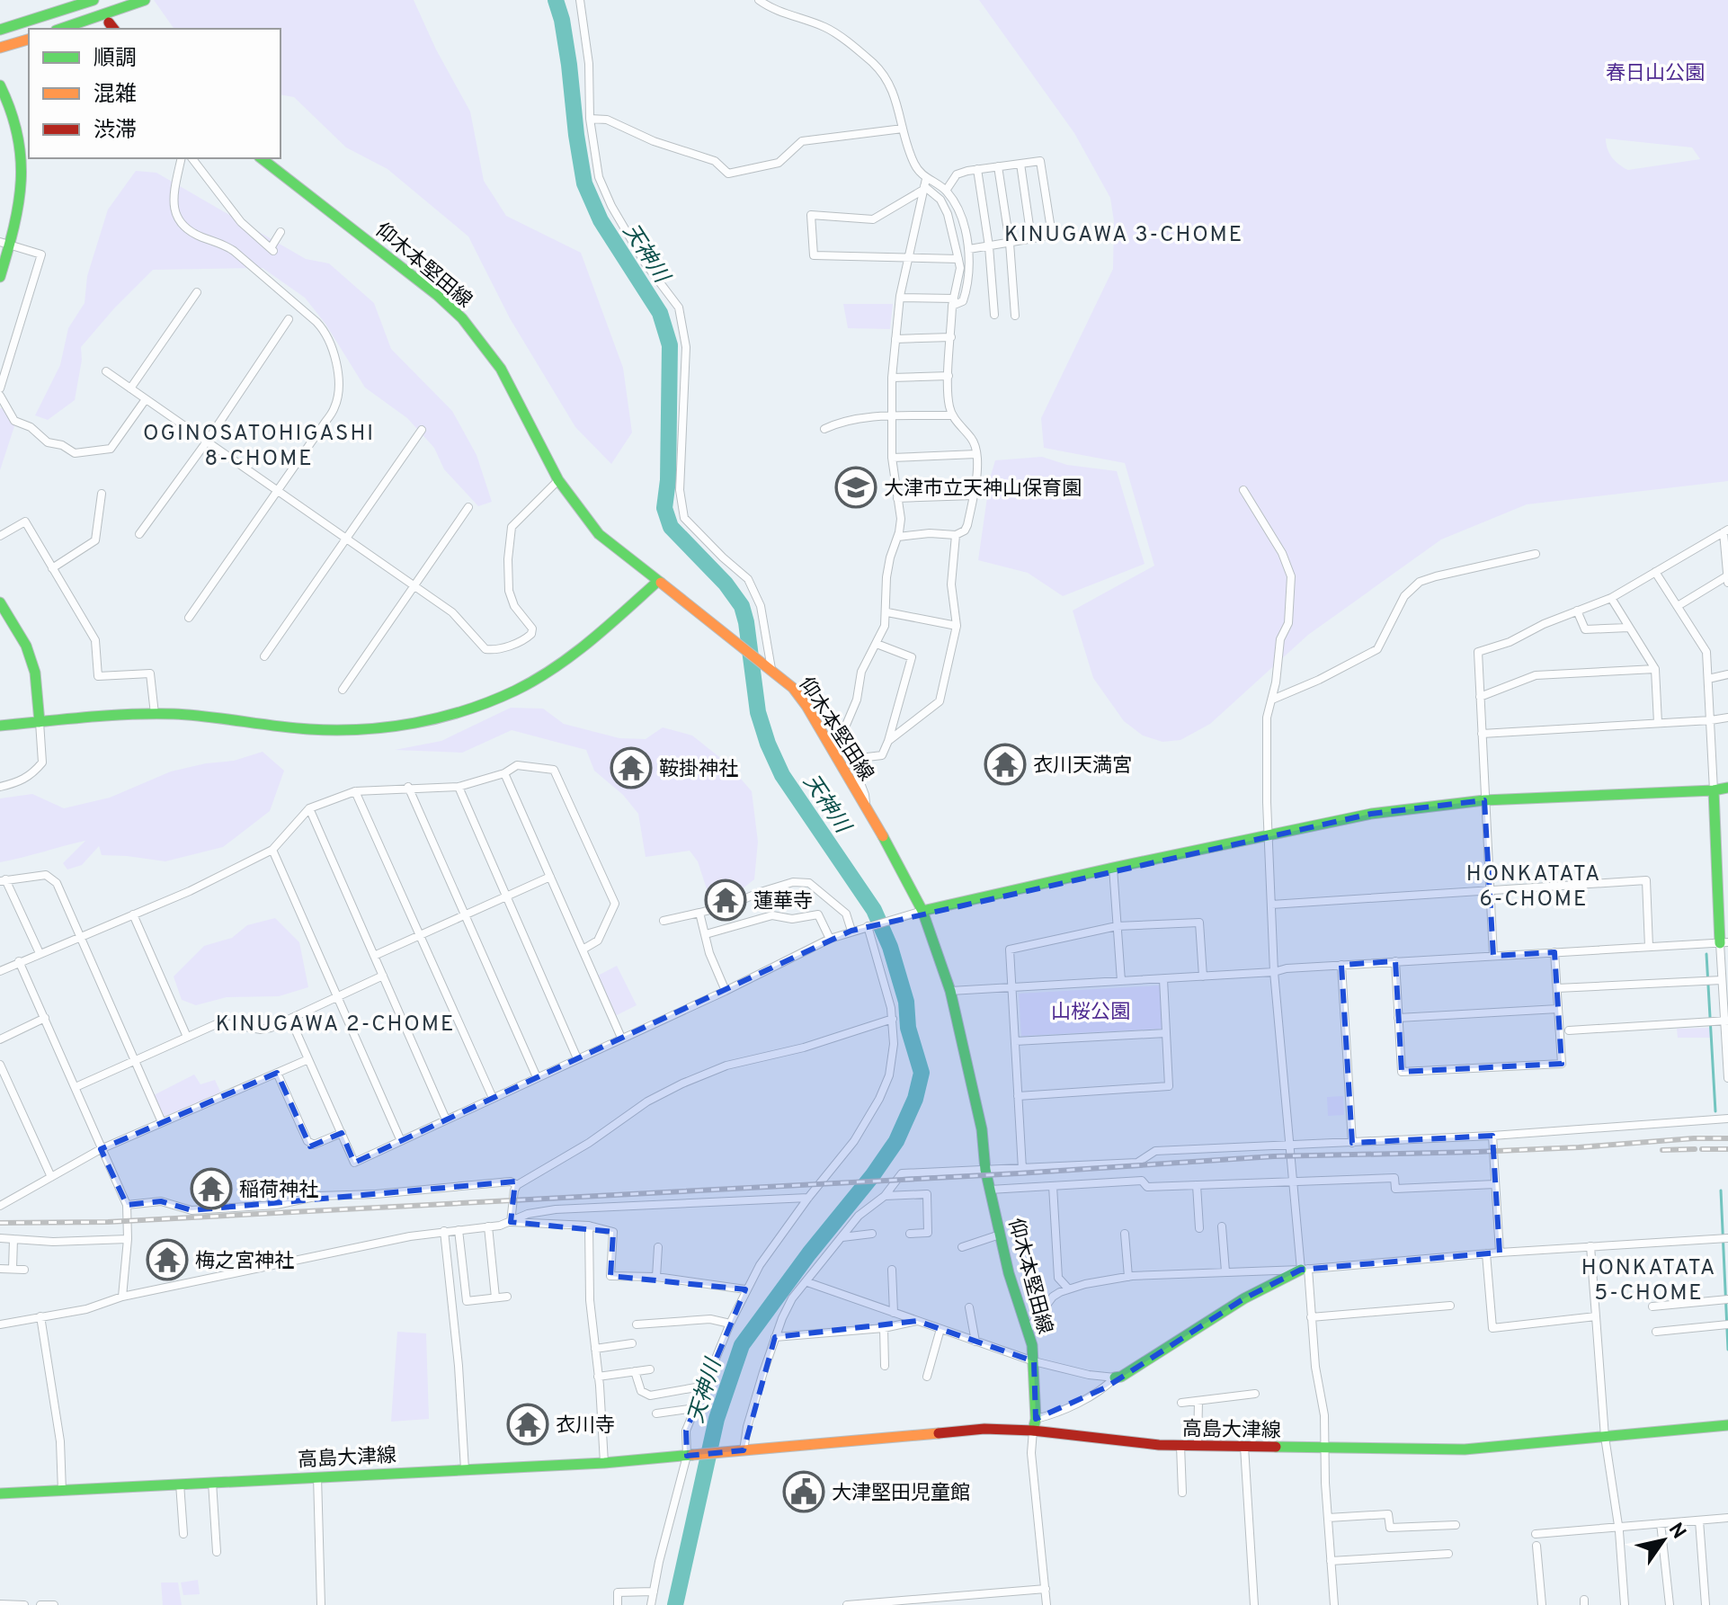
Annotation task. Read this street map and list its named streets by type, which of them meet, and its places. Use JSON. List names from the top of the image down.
{
  "streets": {
    "main road": ["仰木本堅田線", "高島大津線"]
  },
  "crossings": [
    ["仰木本堅田線", "高島大津線"]
  ],
  "districts": [
    "KINUGAWA 3-CHOME",
    "OGINOSATOHIGASHI 8-CHOME",
    "HONKATATA 6-CHOME",
    "KINUGAWA 2-CHOME",
    "HONKATATA 5-CHOME"
  ],
  "water": ["天神川"],
  "parks": ["春日山公園", "山桜公園"],
  "places": {
    "school or university": ["大津市立天神山保育園"],
    "temple": [
      "衣川天満宮",
      "鞍掛神社",
      "蓮華寺",
      "稲荷神社",
      "梅之宮神社",
      "衣川寺"
    ],
    "public building": ["大津堅田児童館"]
  },
  "legend": ["順調", "混雑", "渋滞"],
  "north": "top right"
}
